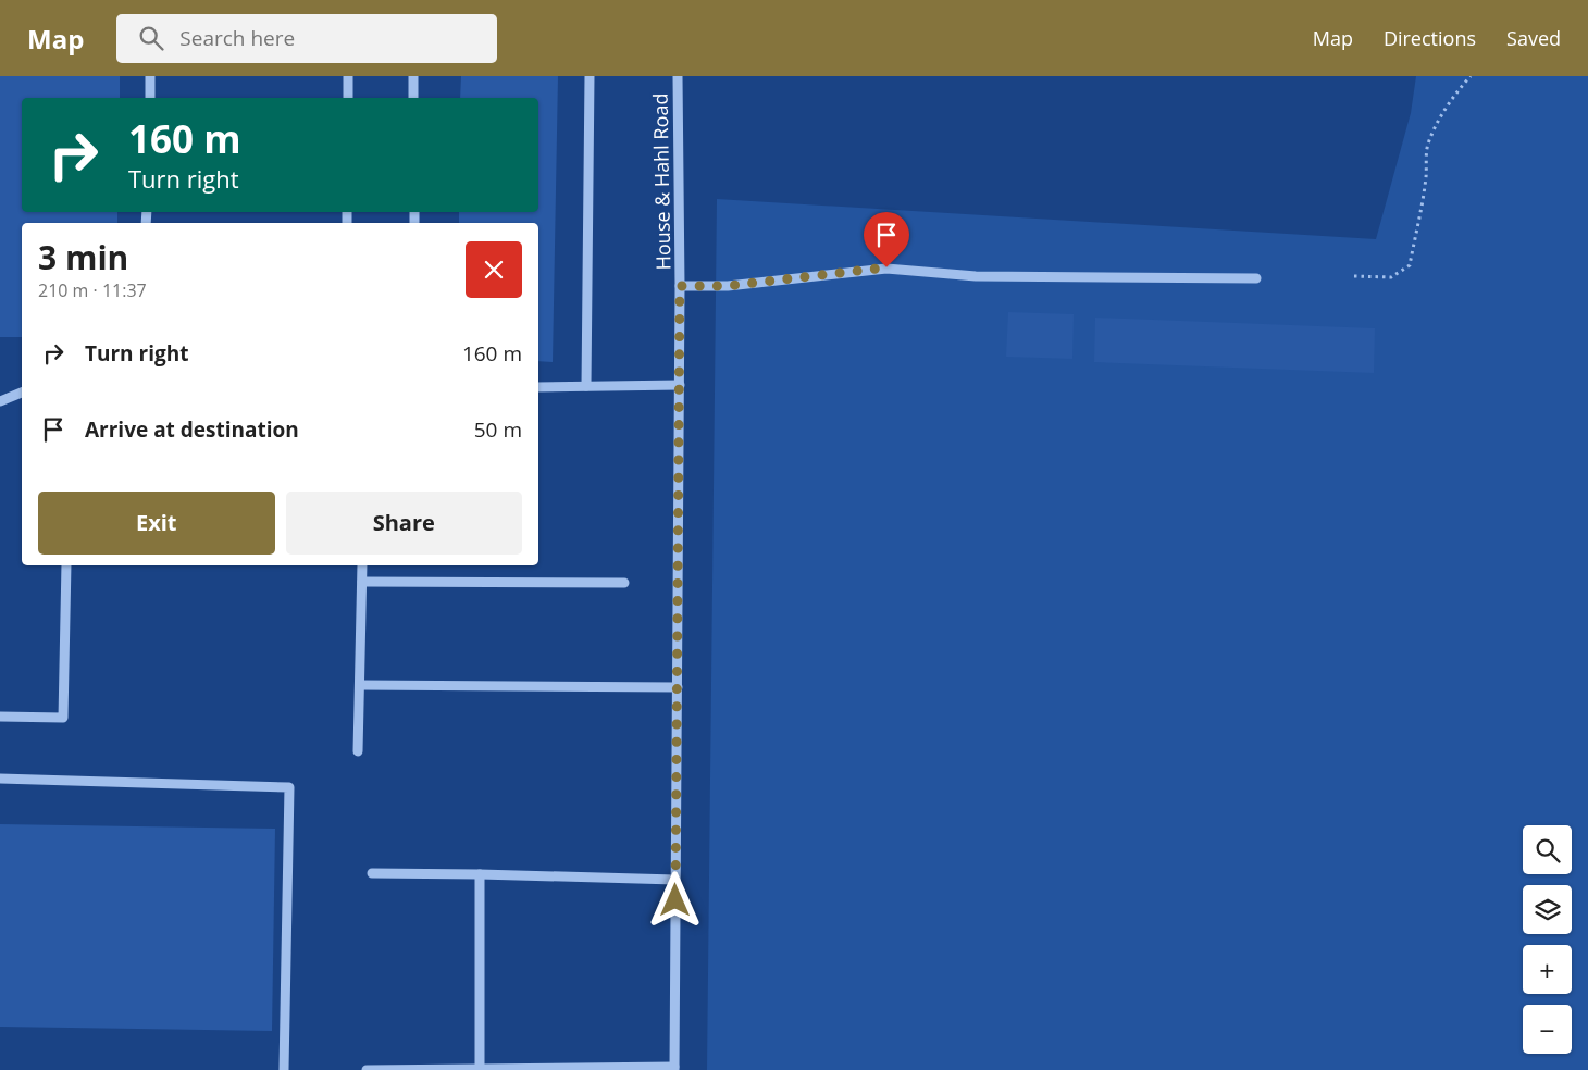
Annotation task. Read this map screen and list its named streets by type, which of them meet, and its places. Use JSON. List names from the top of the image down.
{
  "streets": {
    "street": ["House & Hahl Road"]
  },
  "page": {
    "header": "Map",
    "search": "Search here",
    "nav": ["Map", "Directions", "Saved"],
    "turn": ["160 m", "Turn right"],
    "heading": ["3 min", "210 m · 11:37"],
    "list": [
      {
        "name": "Turn right",
        "value": "160 m"
      },
      {
        "name": "Arrive at destination",
        "value": "50 m"
      }
    ],
    "buttons": ["Exit", "Share"],
    "map_buttons": ["+", "−"]
  }
}
